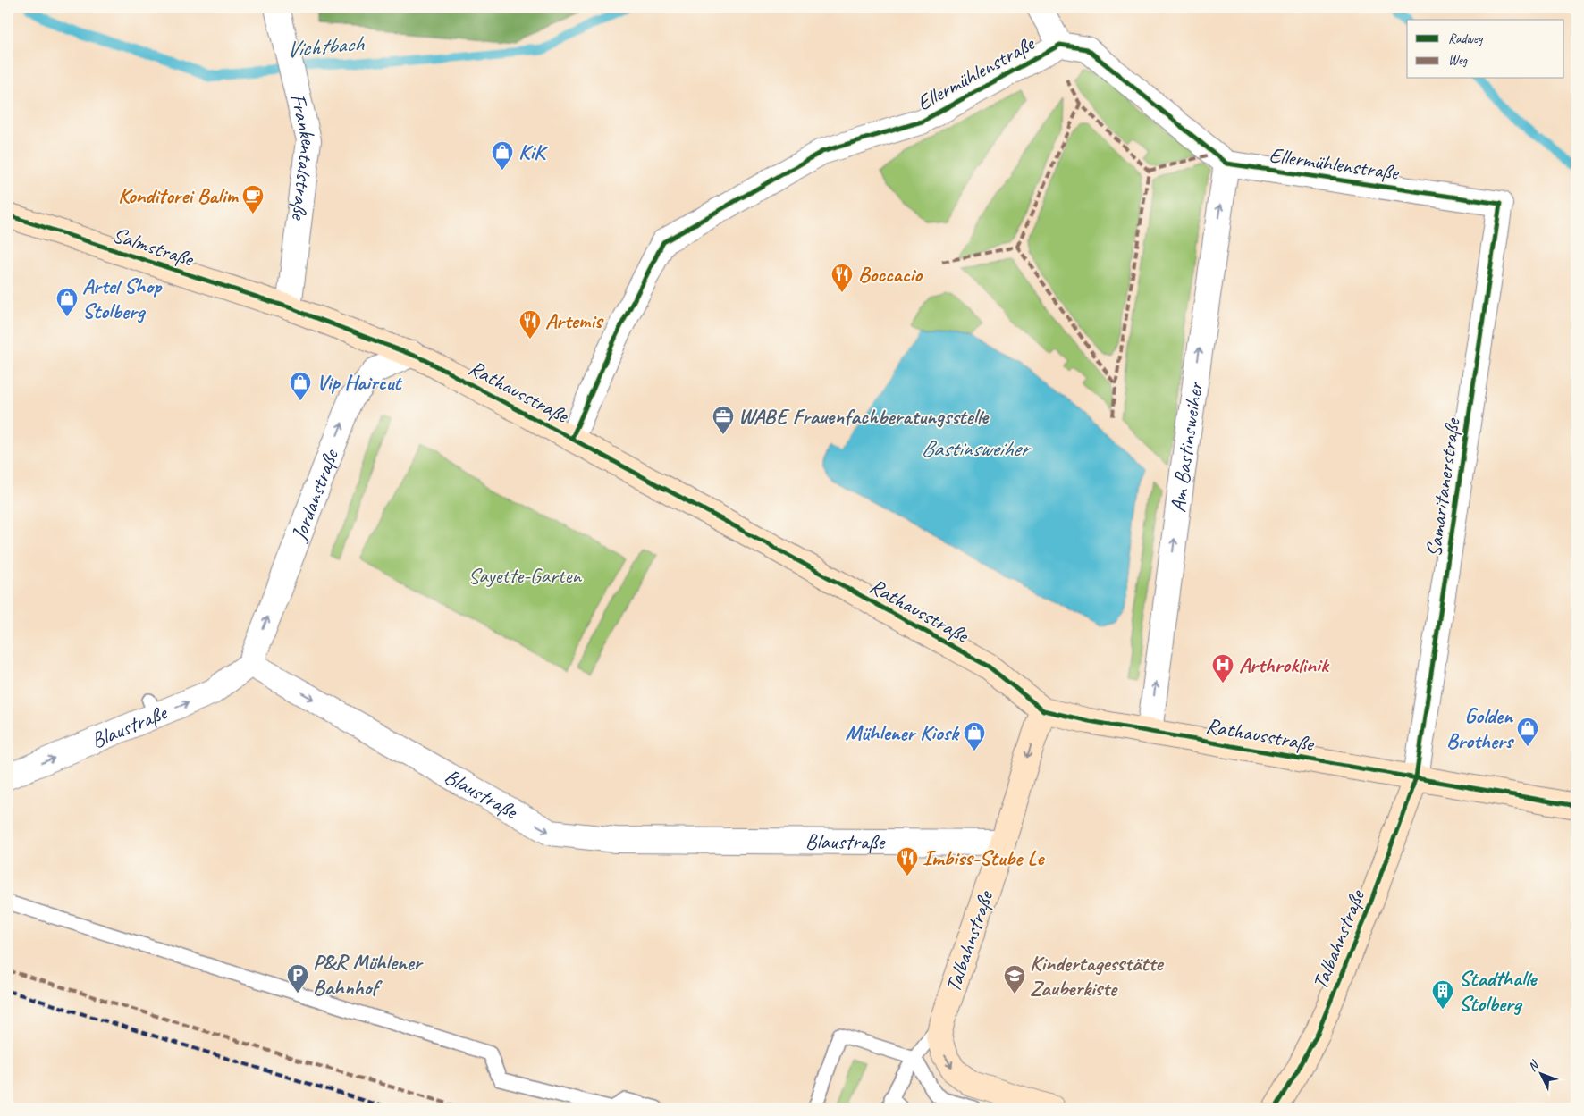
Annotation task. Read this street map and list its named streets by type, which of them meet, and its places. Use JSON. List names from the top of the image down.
{
  "streets": {
    "street": [
      "Ellermühlenstraße",
      "Frankentalstraße",
      "Salmstraße",
      "Rathausstraße",
      "Am Bastinsweiher",
      "Samaritanerstraße",
      "Jordanstraße",
      "Blaustraße",
      "Talbahnstraße"
    ]
  },
  "crossings": [
    ["Ellermühlenstraße", "Rathausstraße"],
    ["Ellermühlenstraße", "Am Bastinsweiher"],
    ["Ellermühlenstraße", "Samaritanerstraße"],
    ["Frankentalstraße", "Salmstraße"],
    ["Frankentalstraße", "Rathausstraße"],
    ["Salmstraße", "Rathausstraße"],
    ["Rathausstraße", "Am Bastinsweiher"],
    ["Rathausstraße", "Samaritanerstraße"],
    ["Rathausstraße", "Jordanstraße"],
    ["Rathausstraße", "Talbahnstraße"],
    ["Samaritanerstraße", "Talbahnstraße"],
    ["Jordanstraße", "Blaustraße"],
    ["Blaustraße", "Talbahnstraße"]
  ],
  "one_way": ["Am Bastinsweiher", "Jordanstraße", "Blaustraße"],
  "water": ["Vichtbach", "Bastinsweiher"],
  "parks": ["Sayette-Garten"],
  "places": {
    "shop": [
      "KiK",
      "Artel Shop Stolberg",
      "Vip Haircut",
      "Golden Brothers",
      "Mühlener Kiosk"
    ],
    "cafe": ["Konditorei Balim"],
    "restaurant": ["Boccacio", "Artemis", "Imbiss-Stube Le"],
    "office": ["WABE Frauenfachberatungsstelle"],
    "hospital": ["Arthroklinik"],
    "parking": ["P&R Mühlener Bahnhof"],
    "school or university": ["Kindertagesstätte Zauberkiste"],
    "building": ["Stadthalle Stolberg"]
  },
  "legend": ["Radweg", "Weg"],
  "north": "top left"
}
